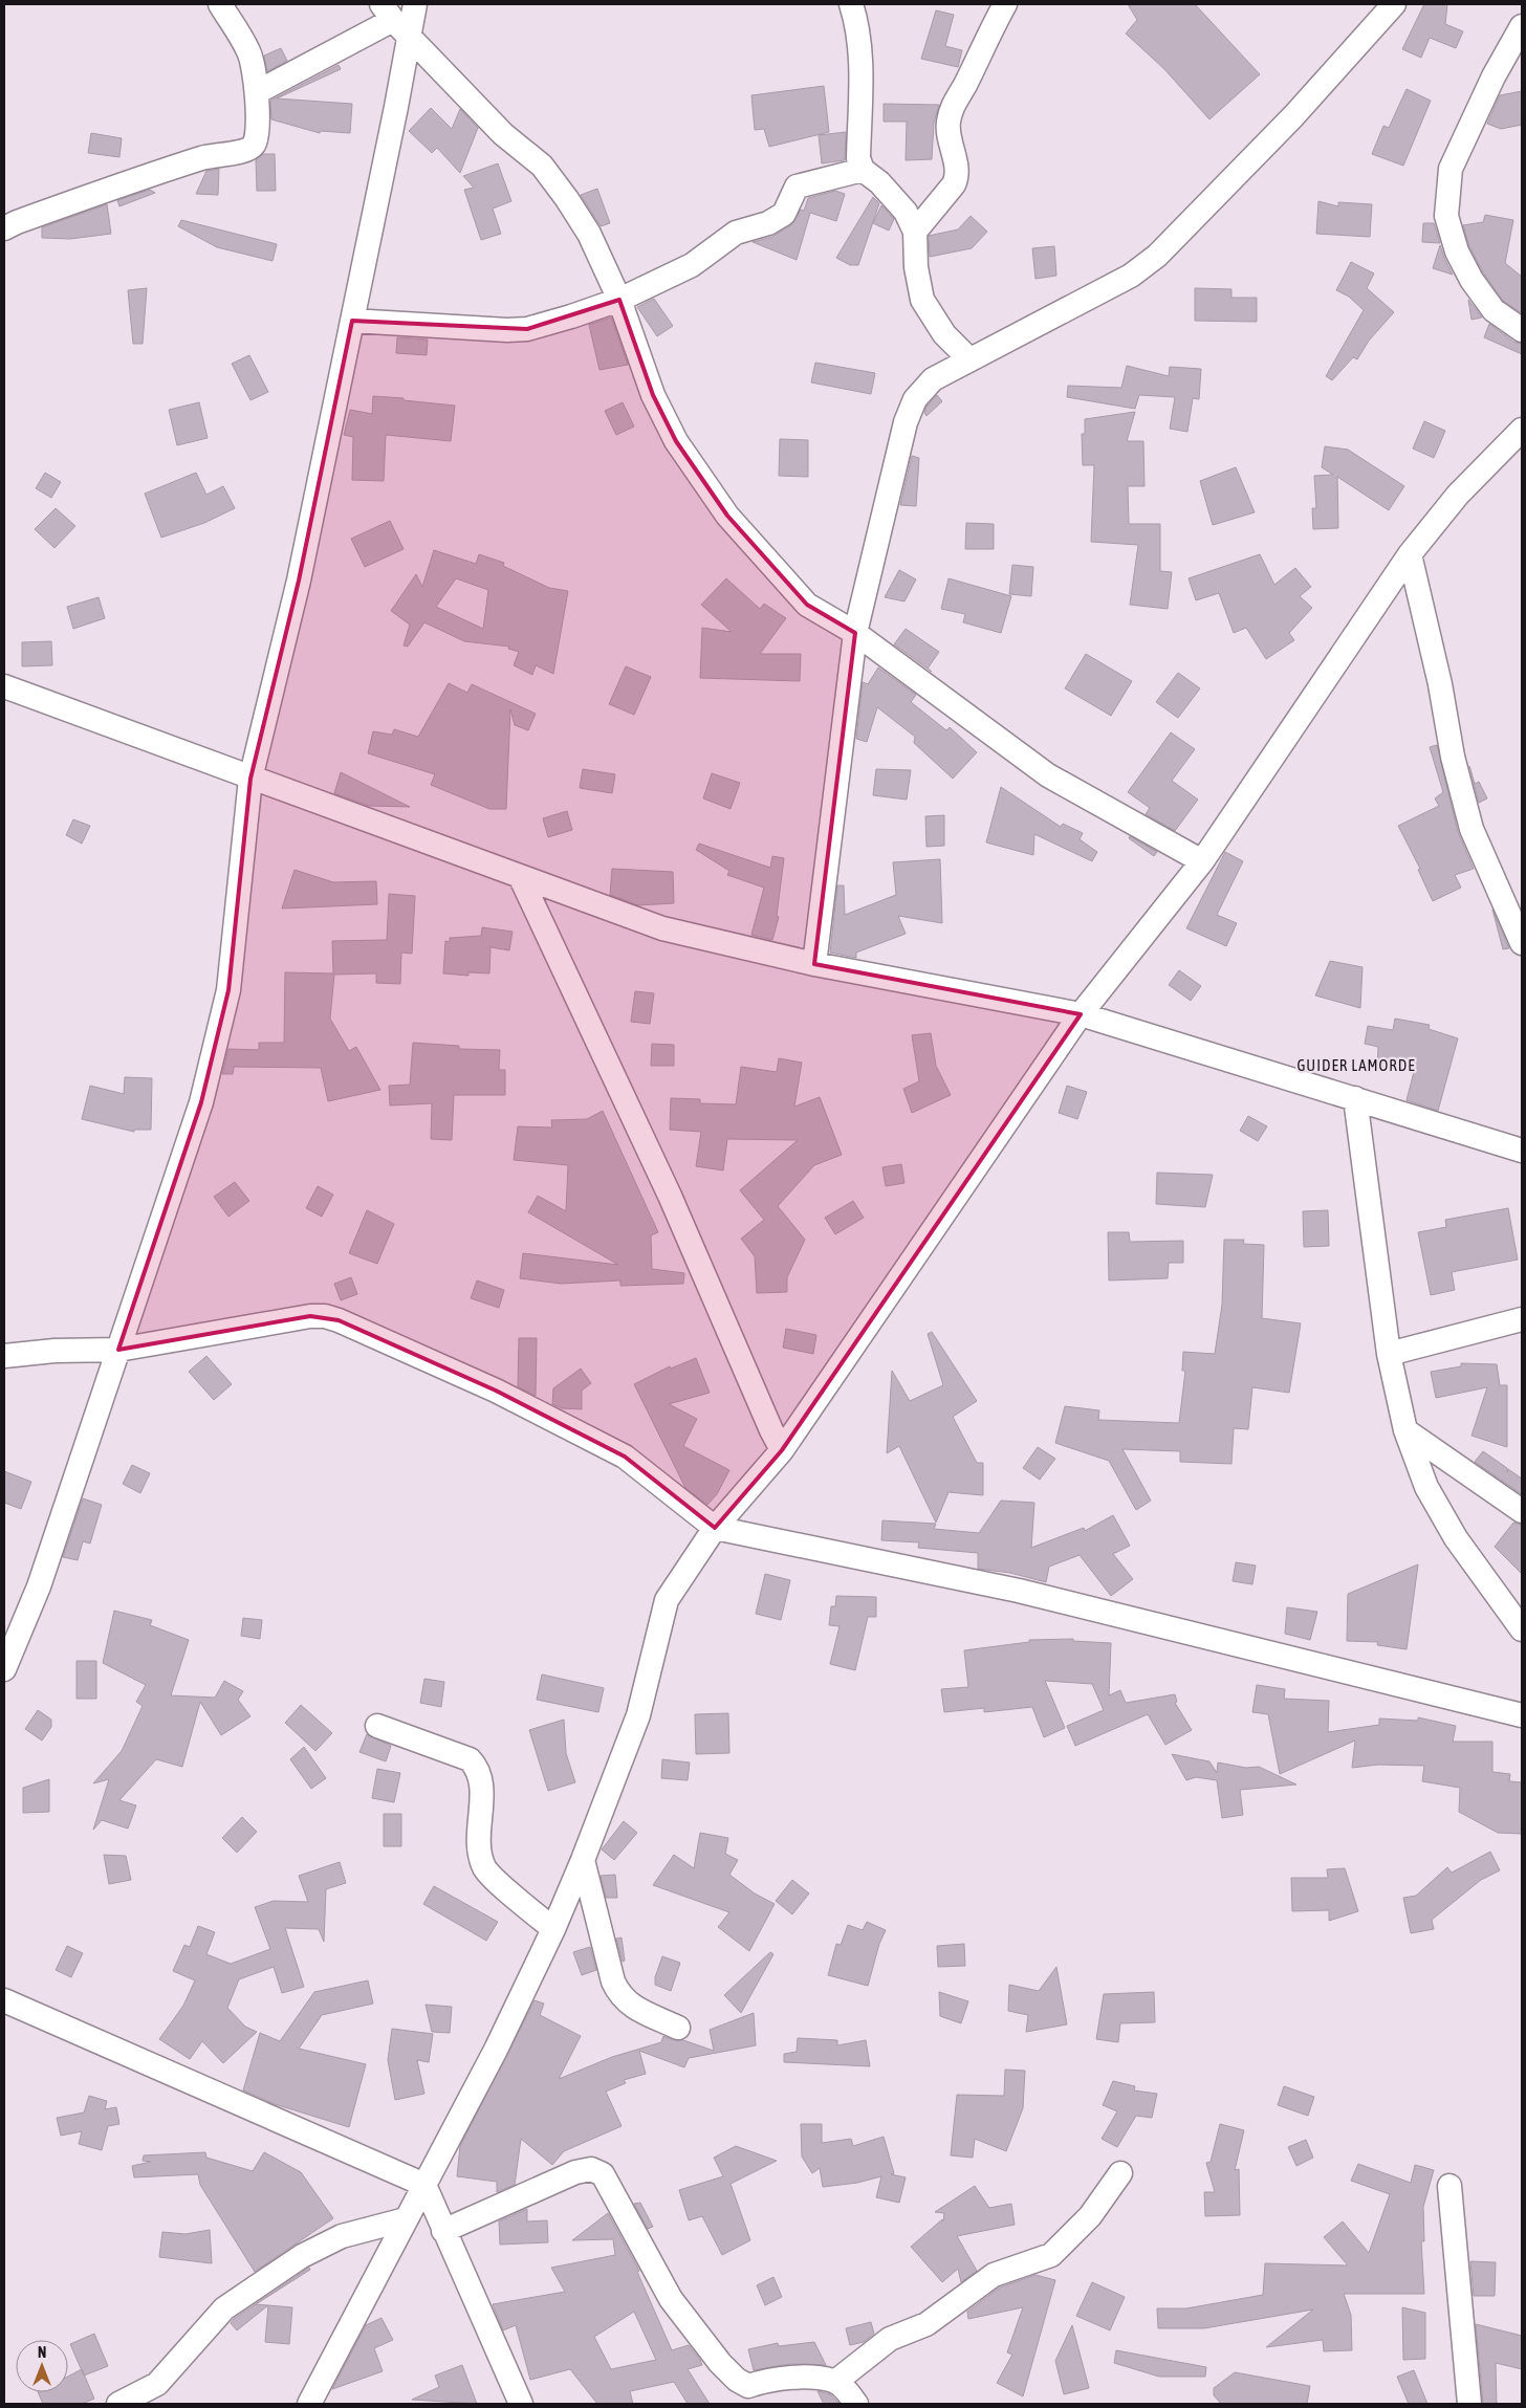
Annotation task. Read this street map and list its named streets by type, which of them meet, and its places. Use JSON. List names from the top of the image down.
{
  "districts": ["GUIDER LAMORDE"],
  "north": "top"
}
